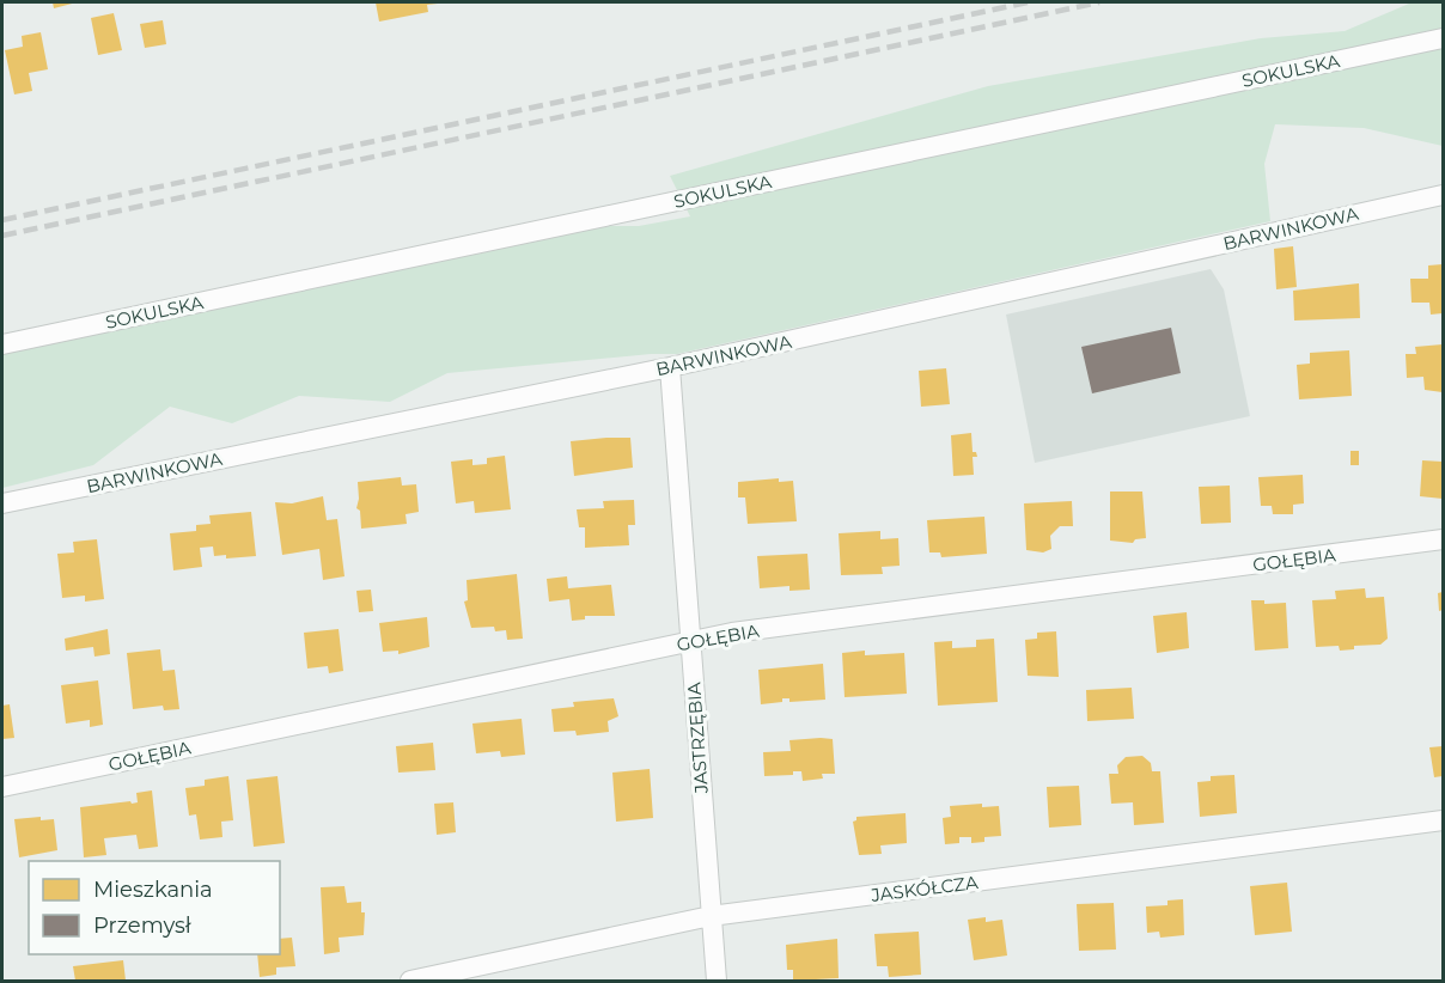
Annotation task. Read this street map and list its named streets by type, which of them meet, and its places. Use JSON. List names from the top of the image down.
{
  "streets": {
    "street": [
      "SOKULSKA",
      "BARWINKOWA",
      "GOŁĘBIA",
      "JASTRZĘBIA",
      "JASKÓŁCZA"
    ]
  },
  "crossings": [
    ["BARWINKOWA", "JASTRZĘBIA"],
    ["GOŁĘBIA", "JASTRZĘBIA"],
    ["JASTRZĘBIA", "JASKÓŁCZA"]
  ],
  "legend": ["Mieszkania", "Przemysł"]
}
